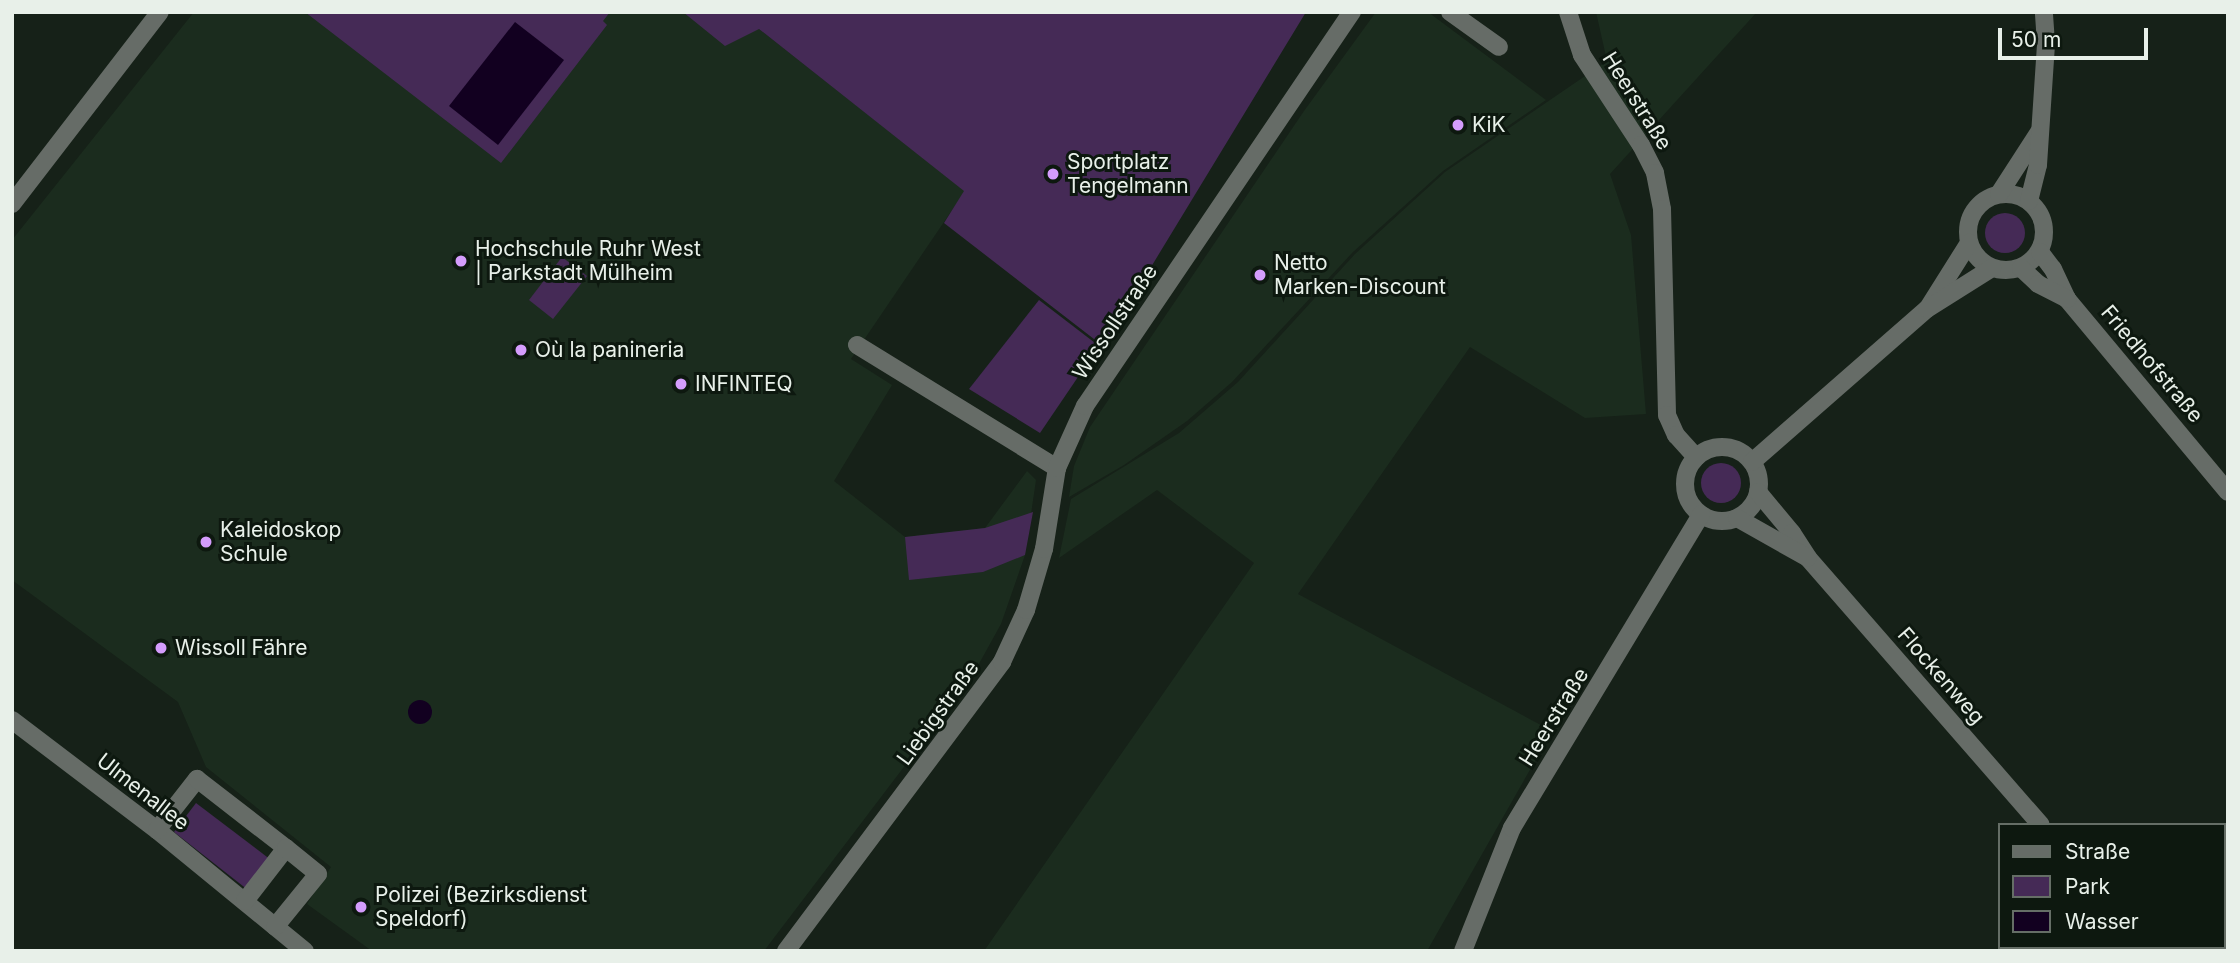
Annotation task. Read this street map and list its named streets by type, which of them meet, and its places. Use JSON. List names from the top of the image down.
{
  "streets": {
    "street": [
      "Heerstraße",
      "Wissollstraße",
      "Friedhofstraße",
      "Flockenweg",
      "Liebigstraße",
      "Ulmenallee"
    ]
  },
  "crossings": [
    ["Heerstraße", "Flockenweg"],
    ["Wissollstraße", "Liebigstraße"]
  ],
  "places": [
    "KiK",
    "Sportplatz Tengelmann",
    "Hochschule Ruhr West | Parkstadt Mülheim",
    "Netto Marken-Discount",
    "Où la panineria",
    "INFINTEQ",
    "Kaleidoskop Schule",
    "Wissoll Fähre",
    "Polizei (Bezirksdienst Speldorf)"
  ],
  "legend": ["Straße", "Park", "Wasser"],
  "scale_bar": "50 m"
}
